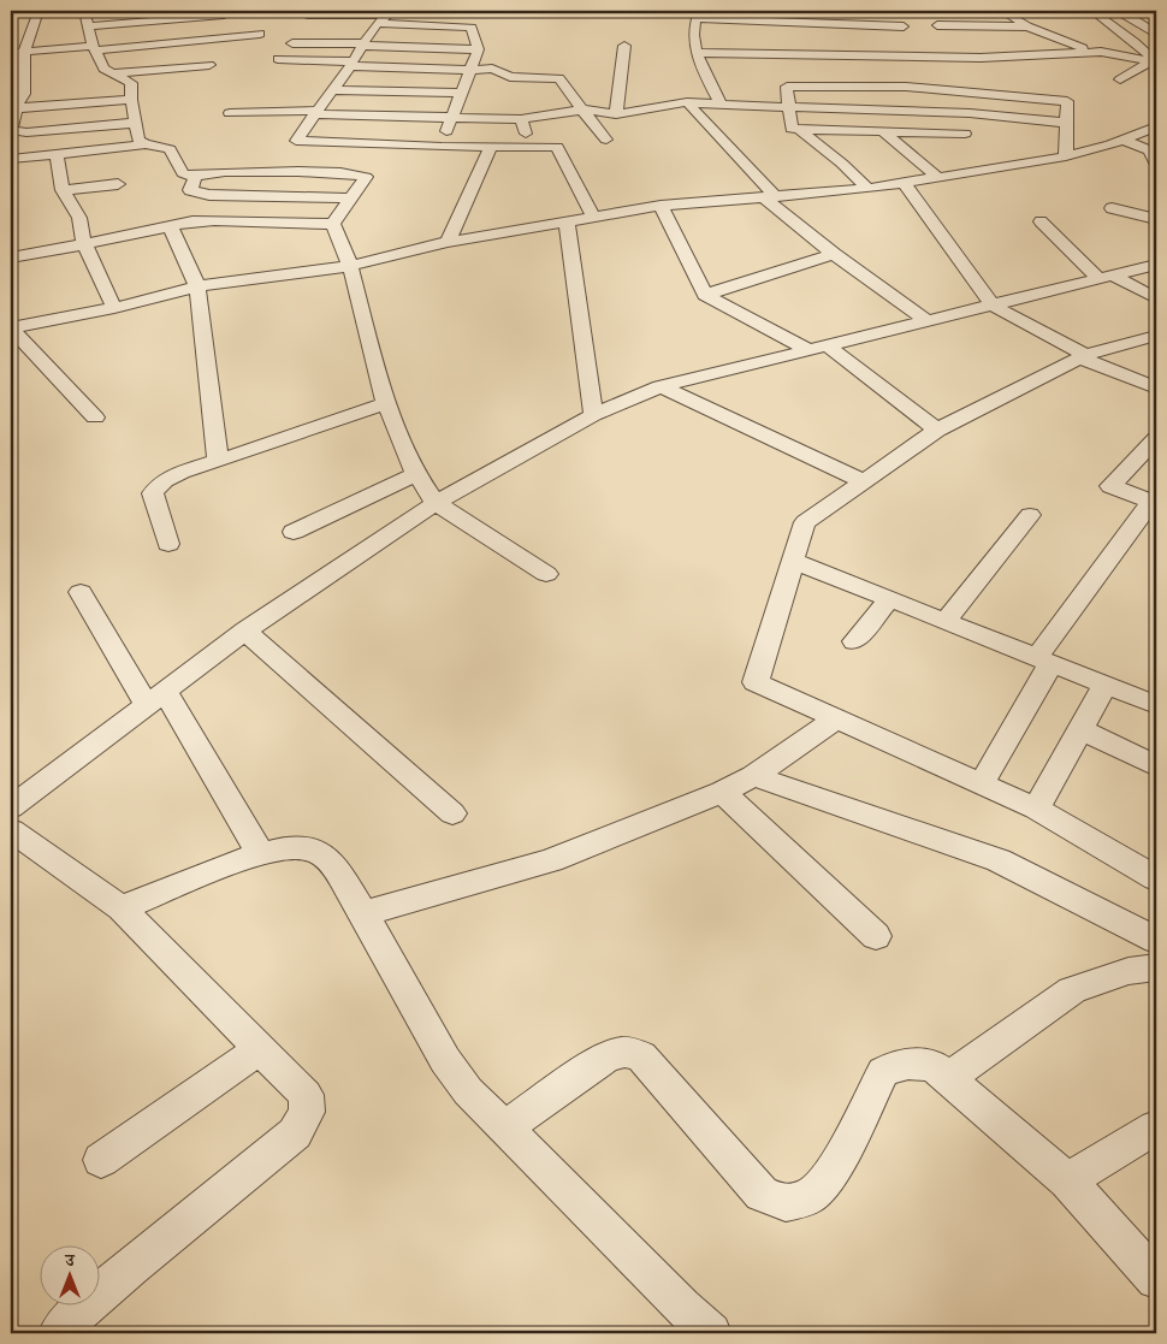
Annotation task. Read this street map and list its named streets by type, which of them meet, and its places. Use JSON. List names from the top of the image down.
{
  "north": "top"
}
